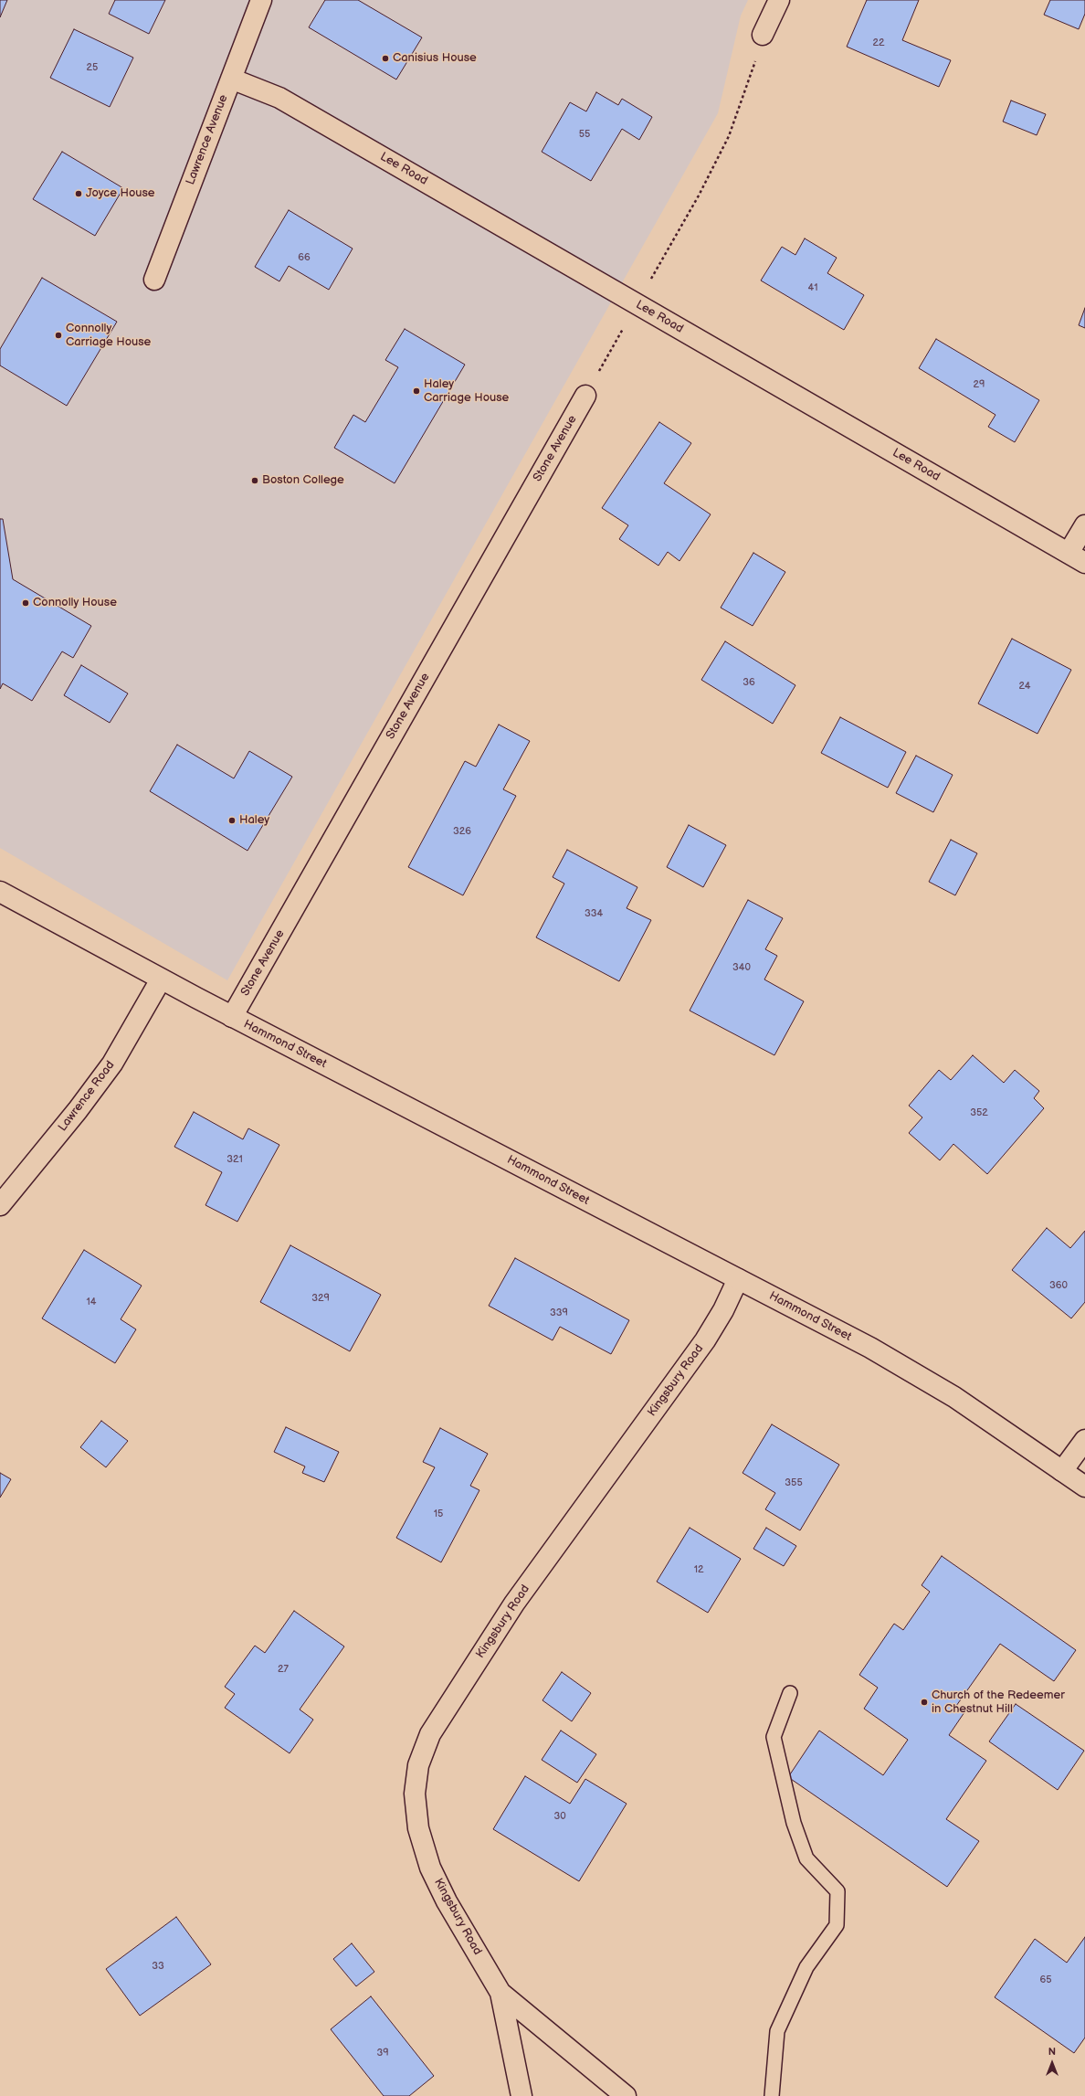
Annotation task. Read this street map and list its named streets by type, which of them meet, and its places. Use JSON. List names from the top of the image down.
{
  "streets": {
    "street": [
      "Lawrence Avenue",
      "Lee Road",
      "Stone Avenue",
      "Hammond Street",
      "Lawrence Road",
      "Kingsbury Road"
    ]
  },
  "crossings": [
    ["Lawrence Avenue", "Lee Road"],
    ["Stone Avenue", "Hammond Street"],
    ["Hammond Street", "Lawrence Road"],
    ["Hammond Street", "Kingsbury Road"]
  ],
  "places": [
    "Canisius House",
    "Joyce House",
    "Connolly Carriage House",
    "Haley Carriage House",
    "Boston College",
    "Connolly House",
    "Haley",
    "Church of the Redeemer in Chestnut Hill"
  ],
  "house_numbers": [
    "22",
    "25",
    "55",
    "66",
    "41",
    "29",
    "36",
    "24",
    "326",
    "334",
    "340",
    "352",
    "321",
    "360",
    "329",
    "14",
    "339",
    "355",
    "15",
    "12",
    "27",
    "30",
    "33",
    "65",
    "39"
  ],
  "north": "top"
}
